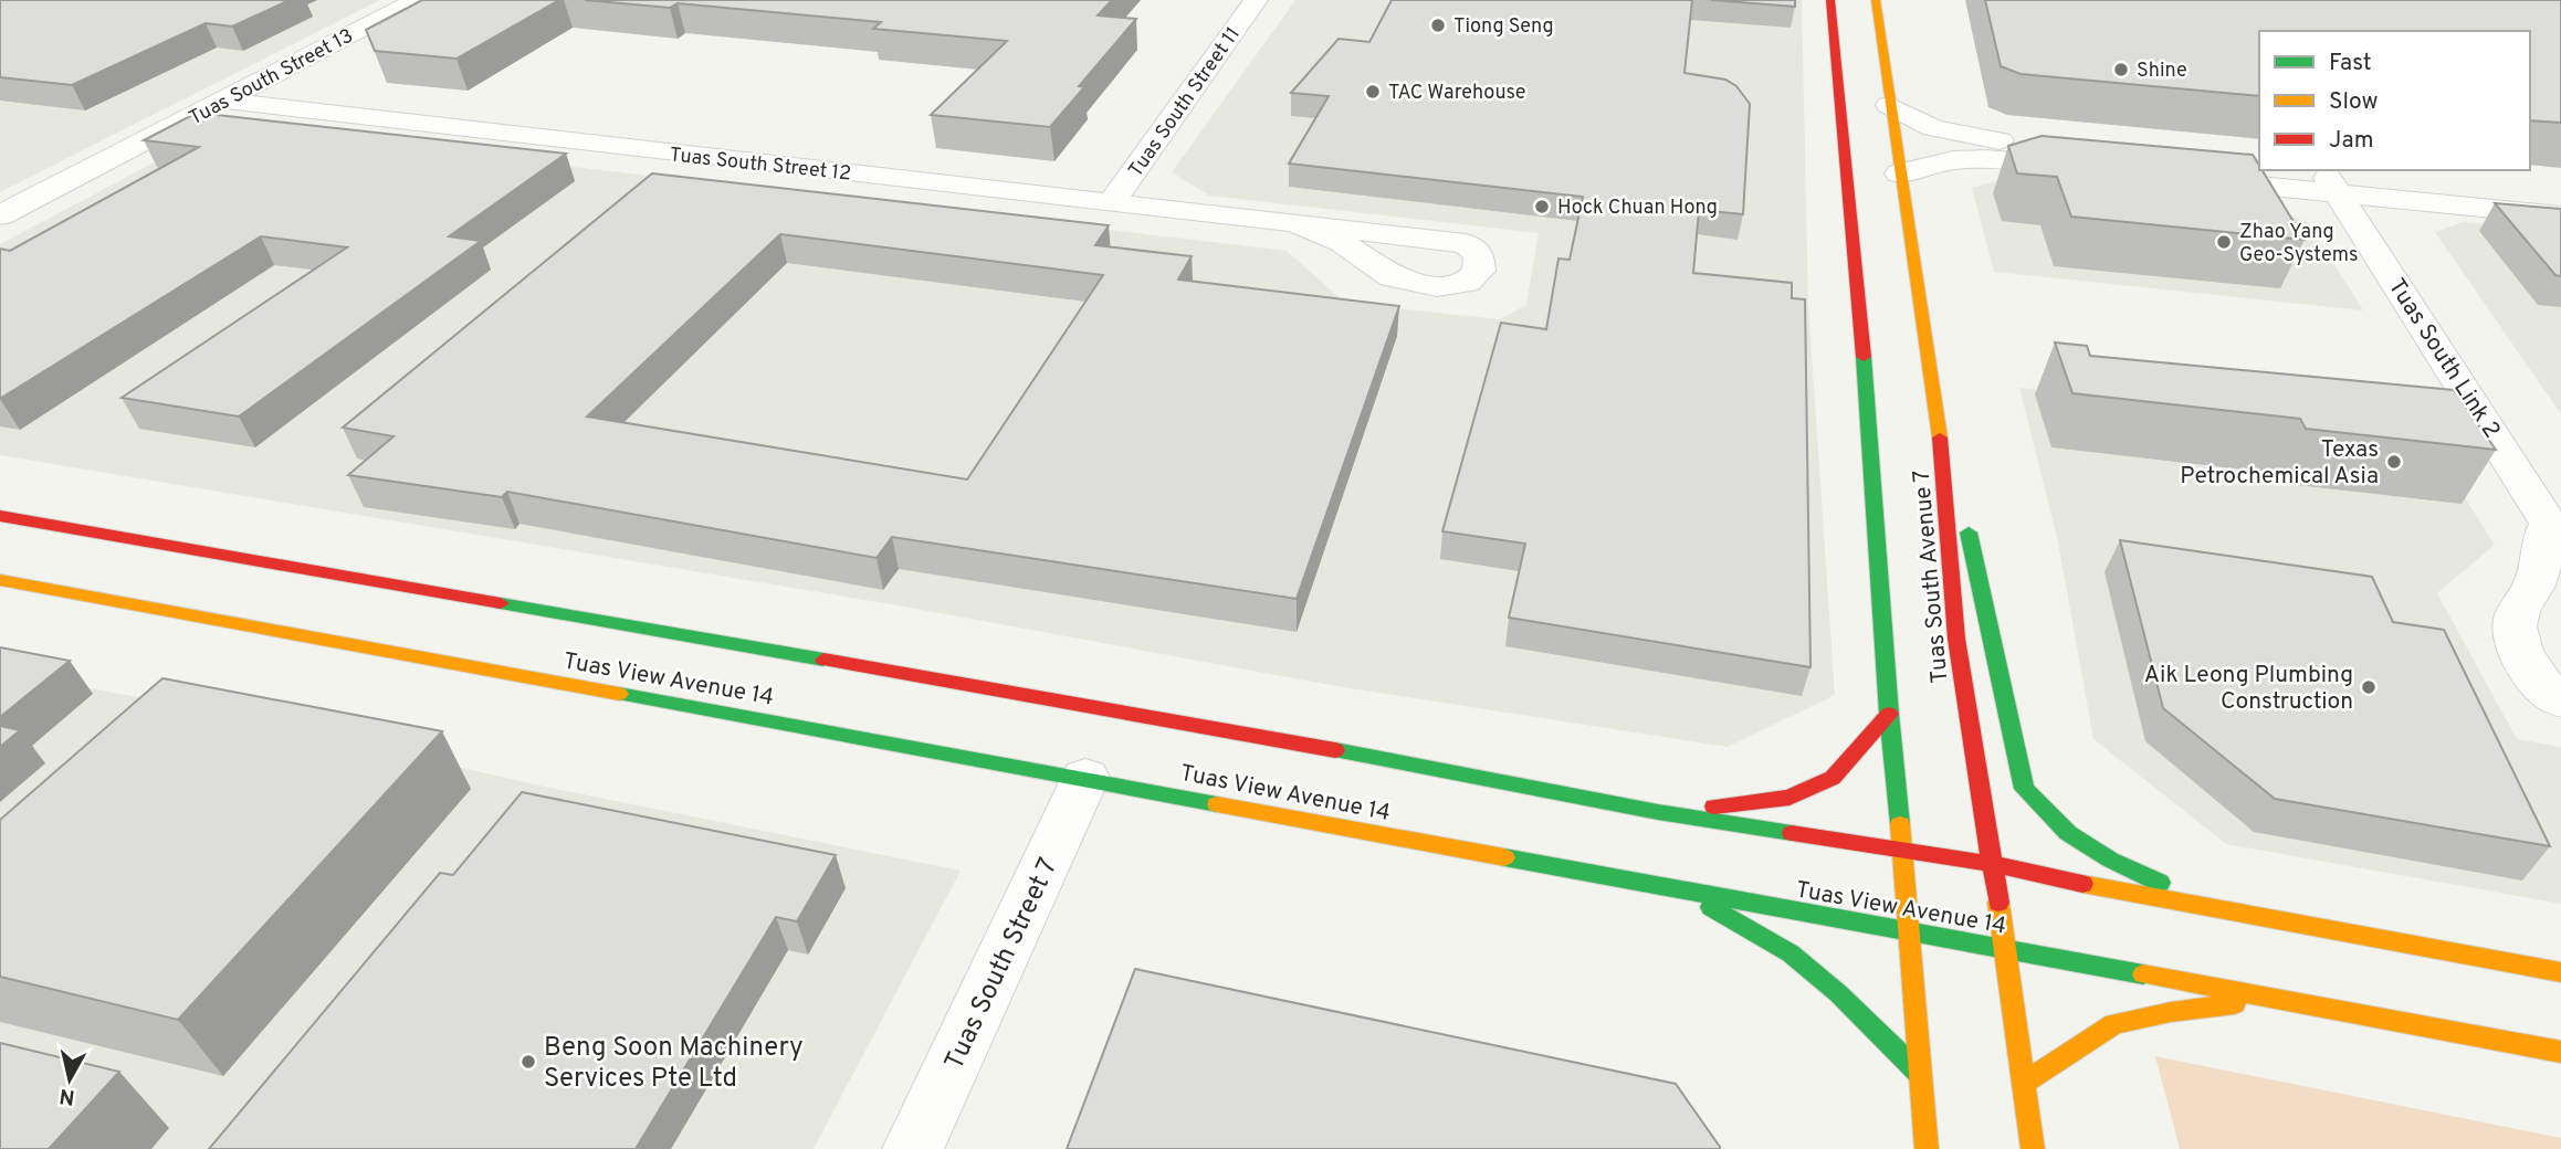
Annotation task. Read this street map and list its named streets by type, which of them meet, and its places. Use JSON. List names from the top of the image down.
{
  "streets": {
    "street": [
      "Tuas South Street 13",
      "Tuas South Street 11",
      "Tuas South Street 12",
      "Tuas South Link 2",
      "Tuas South Avenue 7",
      "Tuas View Avenue 14",
      "Tuas South Street 7"
    ]
  },
  "crossings": [
    ["Tuas South Street 13", "Tuas South Street 12"],
    ["Tuas South Street 11", "Tuas South Street 12"],
    ["Tuas South Avenue 7", "Tuas View Avenue 14"],
    ["Tuas View Avenue 14", "Tuas South Street 7"]
  ],
  "places": [
    "Tiong Seng",
    "Shine",
    "TAC Warehouse",
    "Hock Chuan Hong",
    "Zhao Yang Geo-Systems",
    "Texas Petrochemical Asia",
    "Aik Leong Plumbing Construction",
    "Beng Soon Machinery Services Pte Ltd"
  ],
  "legend": ["Fast", "Slow", "Jam"],
  "north": "bottom"
}
